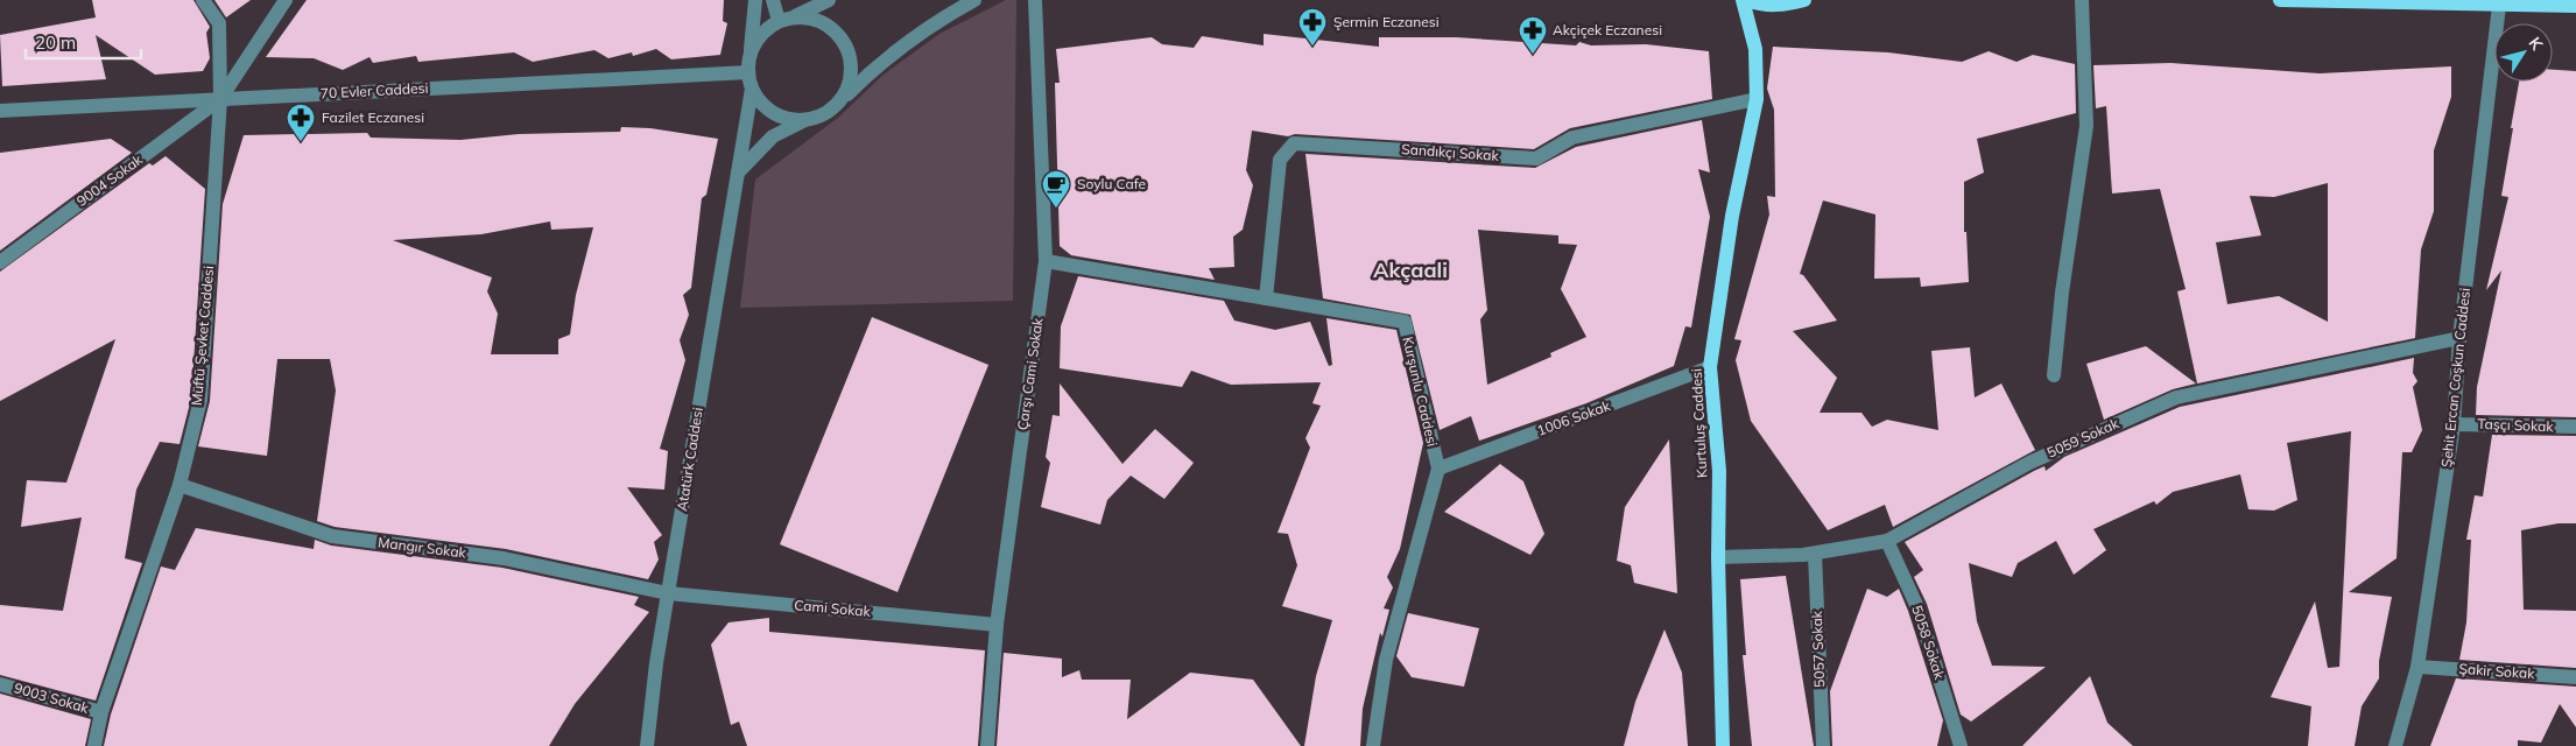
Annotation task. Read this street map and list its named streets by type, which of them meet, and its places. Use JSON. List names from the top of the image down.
{
  "streets": {
    "main road": ["Kurtuluş Caddesi"],
    "street": [
      "70 Evler Caddesi",
      "Sandıkçı Sokak",
      "9004 Sokak",
      "Müftü Şevket Caddesi",
      "Çarşı Cami Sokak",
      "Şehit Ercan Coşkun Caddesi",
      "Kurşunlu Caddesi",
      "1006 Sokak",
      "Taşçı Sokak",
      "5059 Sokak",
      "Atatürk Caddesi",
      "Mangır Sokak",
      "Cami Sokak",
      "5058 Sokak",
      "5057 Sokak",
      "Şakir Sokak",
      "9003 Sokak"
    ]
  },
  "crossings": [
    ["70 Evler Caddesi", "9004 Sokak"],
    ["70 Evler Caddesi", "Müftü Şevket Caddesi"],
    ["70 Evler Caddesi", "Atatürk Caddesi"],
    ["Sandıkçı Sokak", "Kurşunlu Caddesi"],
    ["Sandıkçı Sokak", "Kurtuluş Caddesi"],
    ["9004 Sokak", "Müftü Şevket Caddesi"],
    ["Müftü Şevket Caddesi", "Mangır Sokak"],
    ["Müftü Şevket Caddesi", "9003 Sokak"],
    ["Çarşı Cami Sokak", "Kurşunlu Caddesi"],
    ["Çarşı Cami Sokak", "Cami Sokak"],
    ["Şehit Ercan Coşkun Caddesi", "Taşçı Sokak"],
    ["Şehit Ercan Coşkun Caddesi", "5059 Sokak"],
    ["Şehit Ercan Coşkun Caddesi", "Şakir Sokak"],
    ["Kurşunlu Caddesi", "1006 Sokak"],
    ["1006 Sokak", "Kurtuluş Caddesi"],
    ["Kurtuluş Caddesi", "5059 Sokak"],
    ["5059 Sokak", "5058 Sokak"],
    ["5059 Sokak", "5057 Sokak"],
    ["Atatürk Caddesi", "Mangır Sokak"],
    ["Atatürk Caddesi", "Cami Sokak"],
    ["Mangır Sokak", "Cami Sokak"]
  ],
  "districts": ["Akçaali"],
  "places": {
    "pharmacy": ["Şermin Eczanesi", "Akçiçek Eczanesi", "Fazilet Eczanesi"],
    "cafe": ["Soylu Cafe"]
  },
  "scale_bar": "20 m",
  "north": "top right"
}
